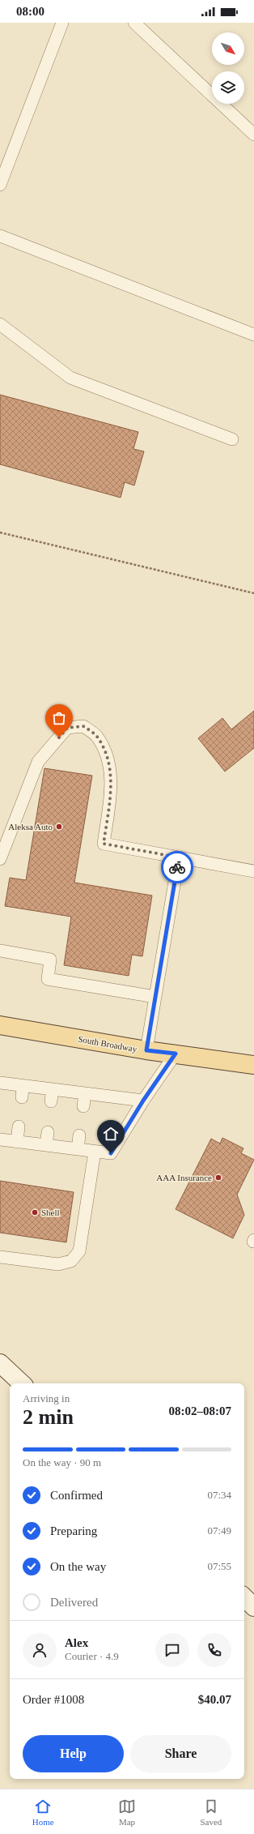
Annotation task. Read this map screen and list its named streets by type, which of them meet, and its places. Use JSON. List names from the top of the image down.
{
  "streets": {
    "main road": ["South Broadway"]
  },
  "places": ["Aleksa Auto", "AAA Insurance", "Shell"],
  "north": "bottom right",
  "page": {
    "status": "08:00",
    "heading": ["2 min", "Arriving in", "08:02–08:07"],
    "panel": [
      "Alex",
      "Courier · 4.9",
      "Order #1008",
      "$40.07"
    ],
    "bar": "On the way · 90 m",
    "list": [
      ["Confirmed", "07:34"],
      ["Preparing", "07:49"],
      ["On the way", "07:55"],
      "Delivered"
    ],
    "buttons": ["Help", "Share"],
    "tabs": ["Home", "Map", "Saved"]
  }
}
